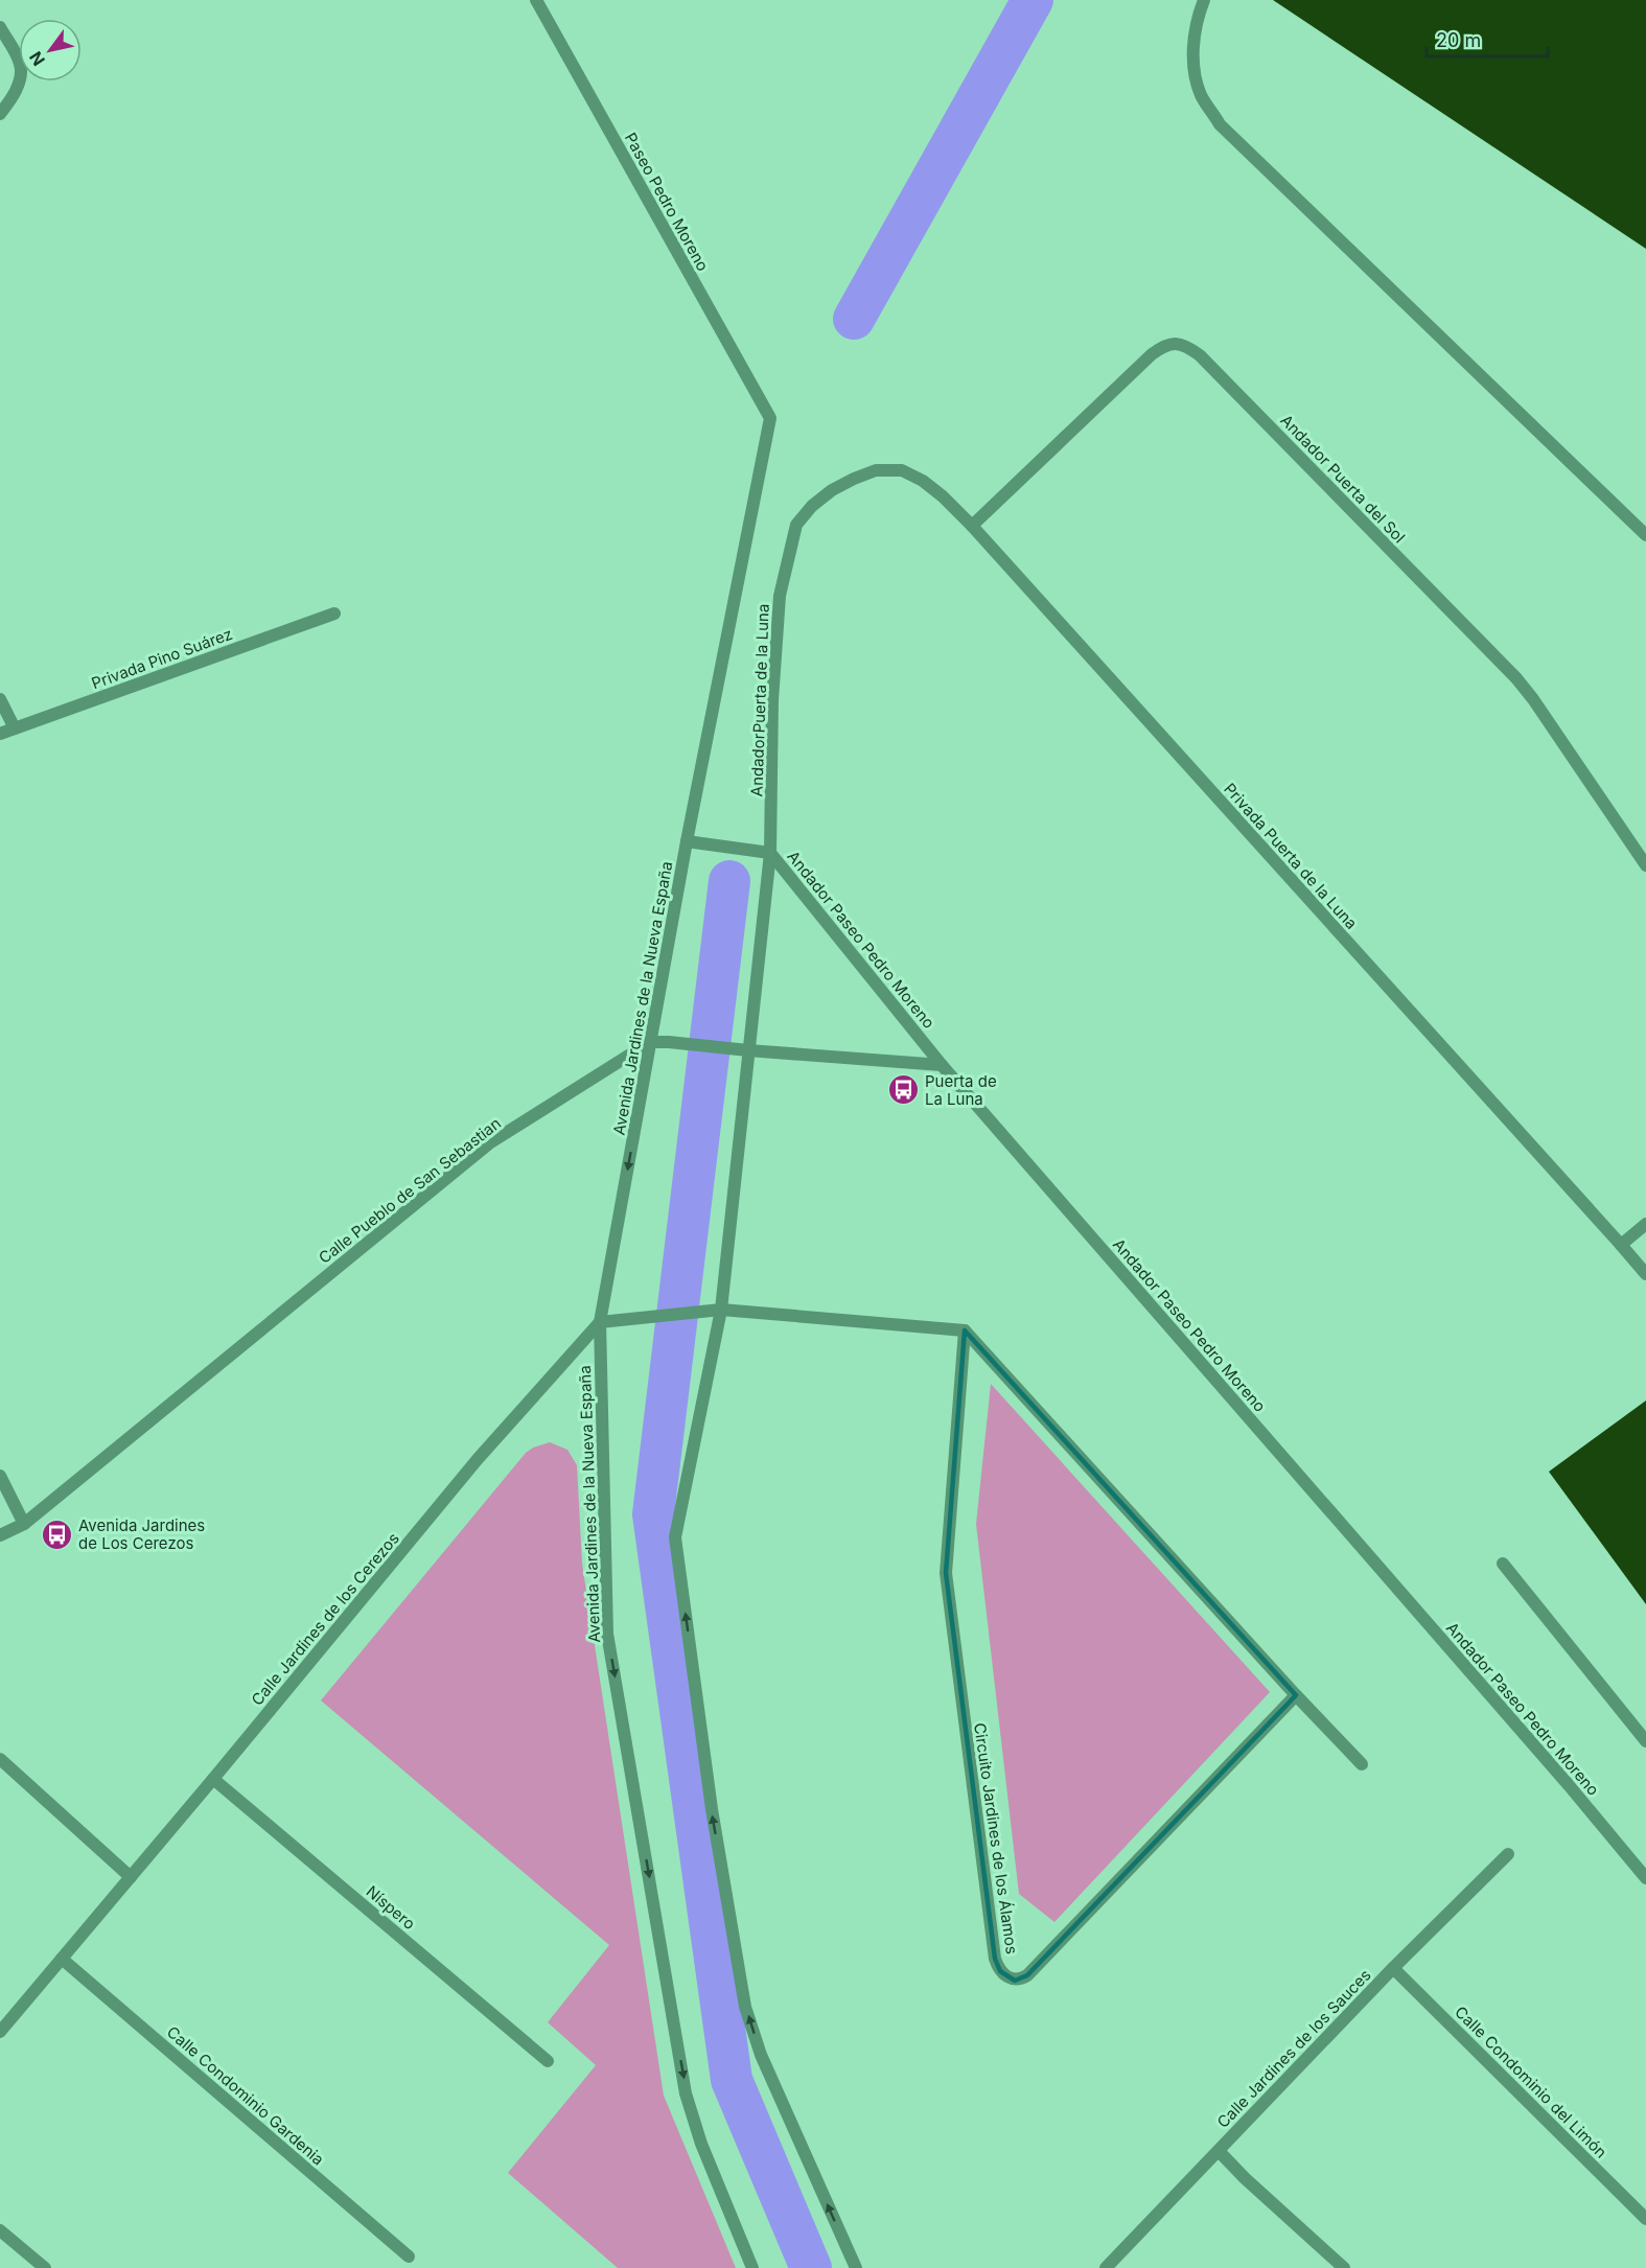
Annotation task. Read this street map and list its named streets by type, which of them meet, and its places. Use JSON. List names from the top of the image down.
{
  "streets": {
    "street": [
      "Paseo Pedro Moreno",
      "Andador Puerta del Sol",
      "Privada Pino Suárez",
      "AndadorPuerta de la Luna",
      "Privada Puerta de la Luna",
      "Andador Paseo Pedro Moreno",
      "Avenida Jardines de la Nueva España",
      "Calle Pueblo de San Sebastian",
      "Calle Jardines de los Cerezos",
      "Circuito Jardines de los Álamos",
      "Níspero",
      "Calle Jardines de los Sauces",
      "Calle Condominio del Limón",
      "Calle Condominio Gardenia"
    ]
  },
  "crossings": [
    ["Paseo Pedro Moreno", "AndadorPuerta de la Luna"],
    ["Andador Puerta del Sol", "Privada Puerta de la Luna"],
    ["AndadorPuerta de la Luna", "Privada Puerta de la Luna"],
    ["AndadorPuerta de la Luna", "Andador Paseo Pedro Moreno"],
    ["AndadorPuerta de la Luna", "Avenida Jardines de la Nueva España"],
    ["Andador Paseo Pedro Moreno", "Avenida Jardines de la Nueva España"],
    ["Avenida Jardines de la Nueva España", "Calle Pueblo de San Sebastian"],
    ["Avenida Jardines de la Nueva España", "Calle Jardines de los Cerezos"],
    ["Calle Jardines de los Cerezos", "Níspero"],
    ["Calle Jardines de los Cerezos", "Calle Condominio Gardenia"],
    ["Calle Jardines de los Sauces", "Calle Condominio del Limón"]
  ],
  "places": {
    "bus stop": ["Puerta de La Luna", "Avenida Jardines de Los Cerezos"]
  },
  "scale_bar": "20 m",
  "north": "bottom left"
}
